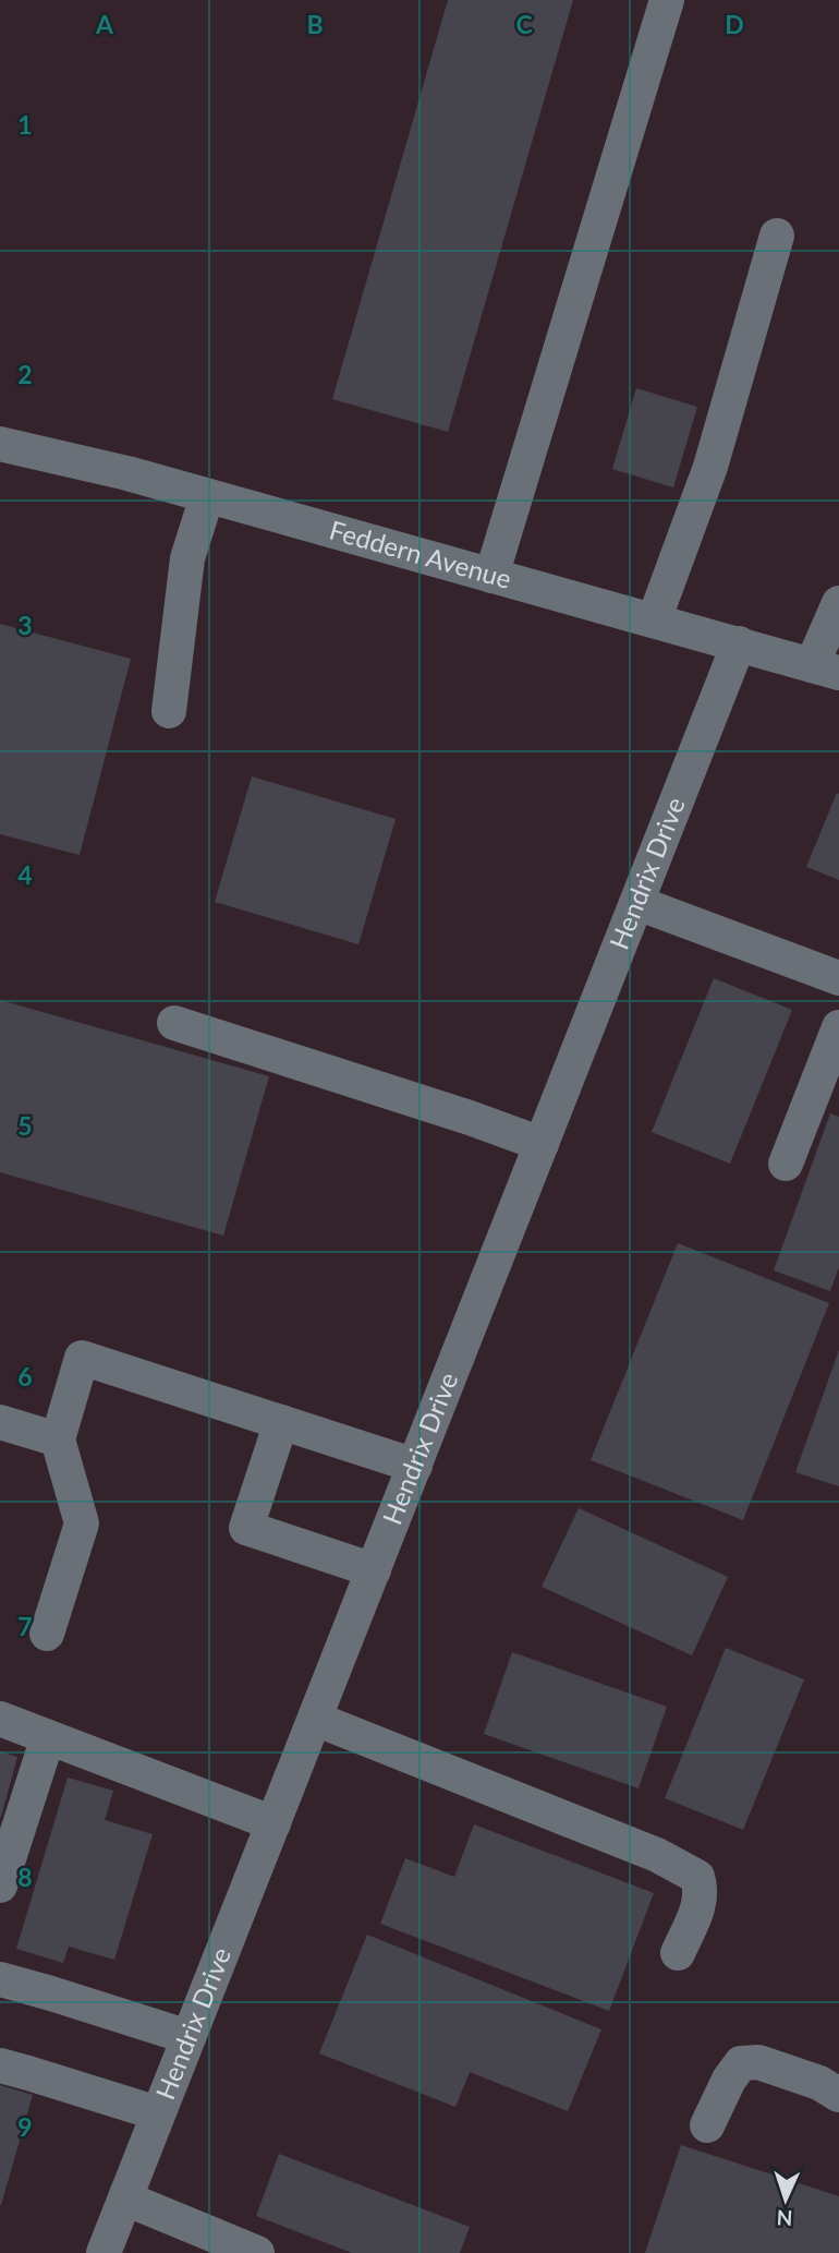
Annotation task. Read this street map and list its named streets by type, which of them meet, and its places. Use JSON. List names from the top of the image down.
{
  "streets": {
    "street": ["Feddern Avenue", "Hendrix Drive"]
  },
  "crossings": [
    ["Feddern Avenue", "Hendrix Drive"]
  ],
  "north": "bottom",
  "grid": {
    "columns": [
      "A",
      "B",
      "C",
      "D"
    ],
    "rows": [
      "1",
      "2",
      "3",
      "4",
      "5",
      "6",
      "7",
      "8",
      "9"
    ]
  }
}
